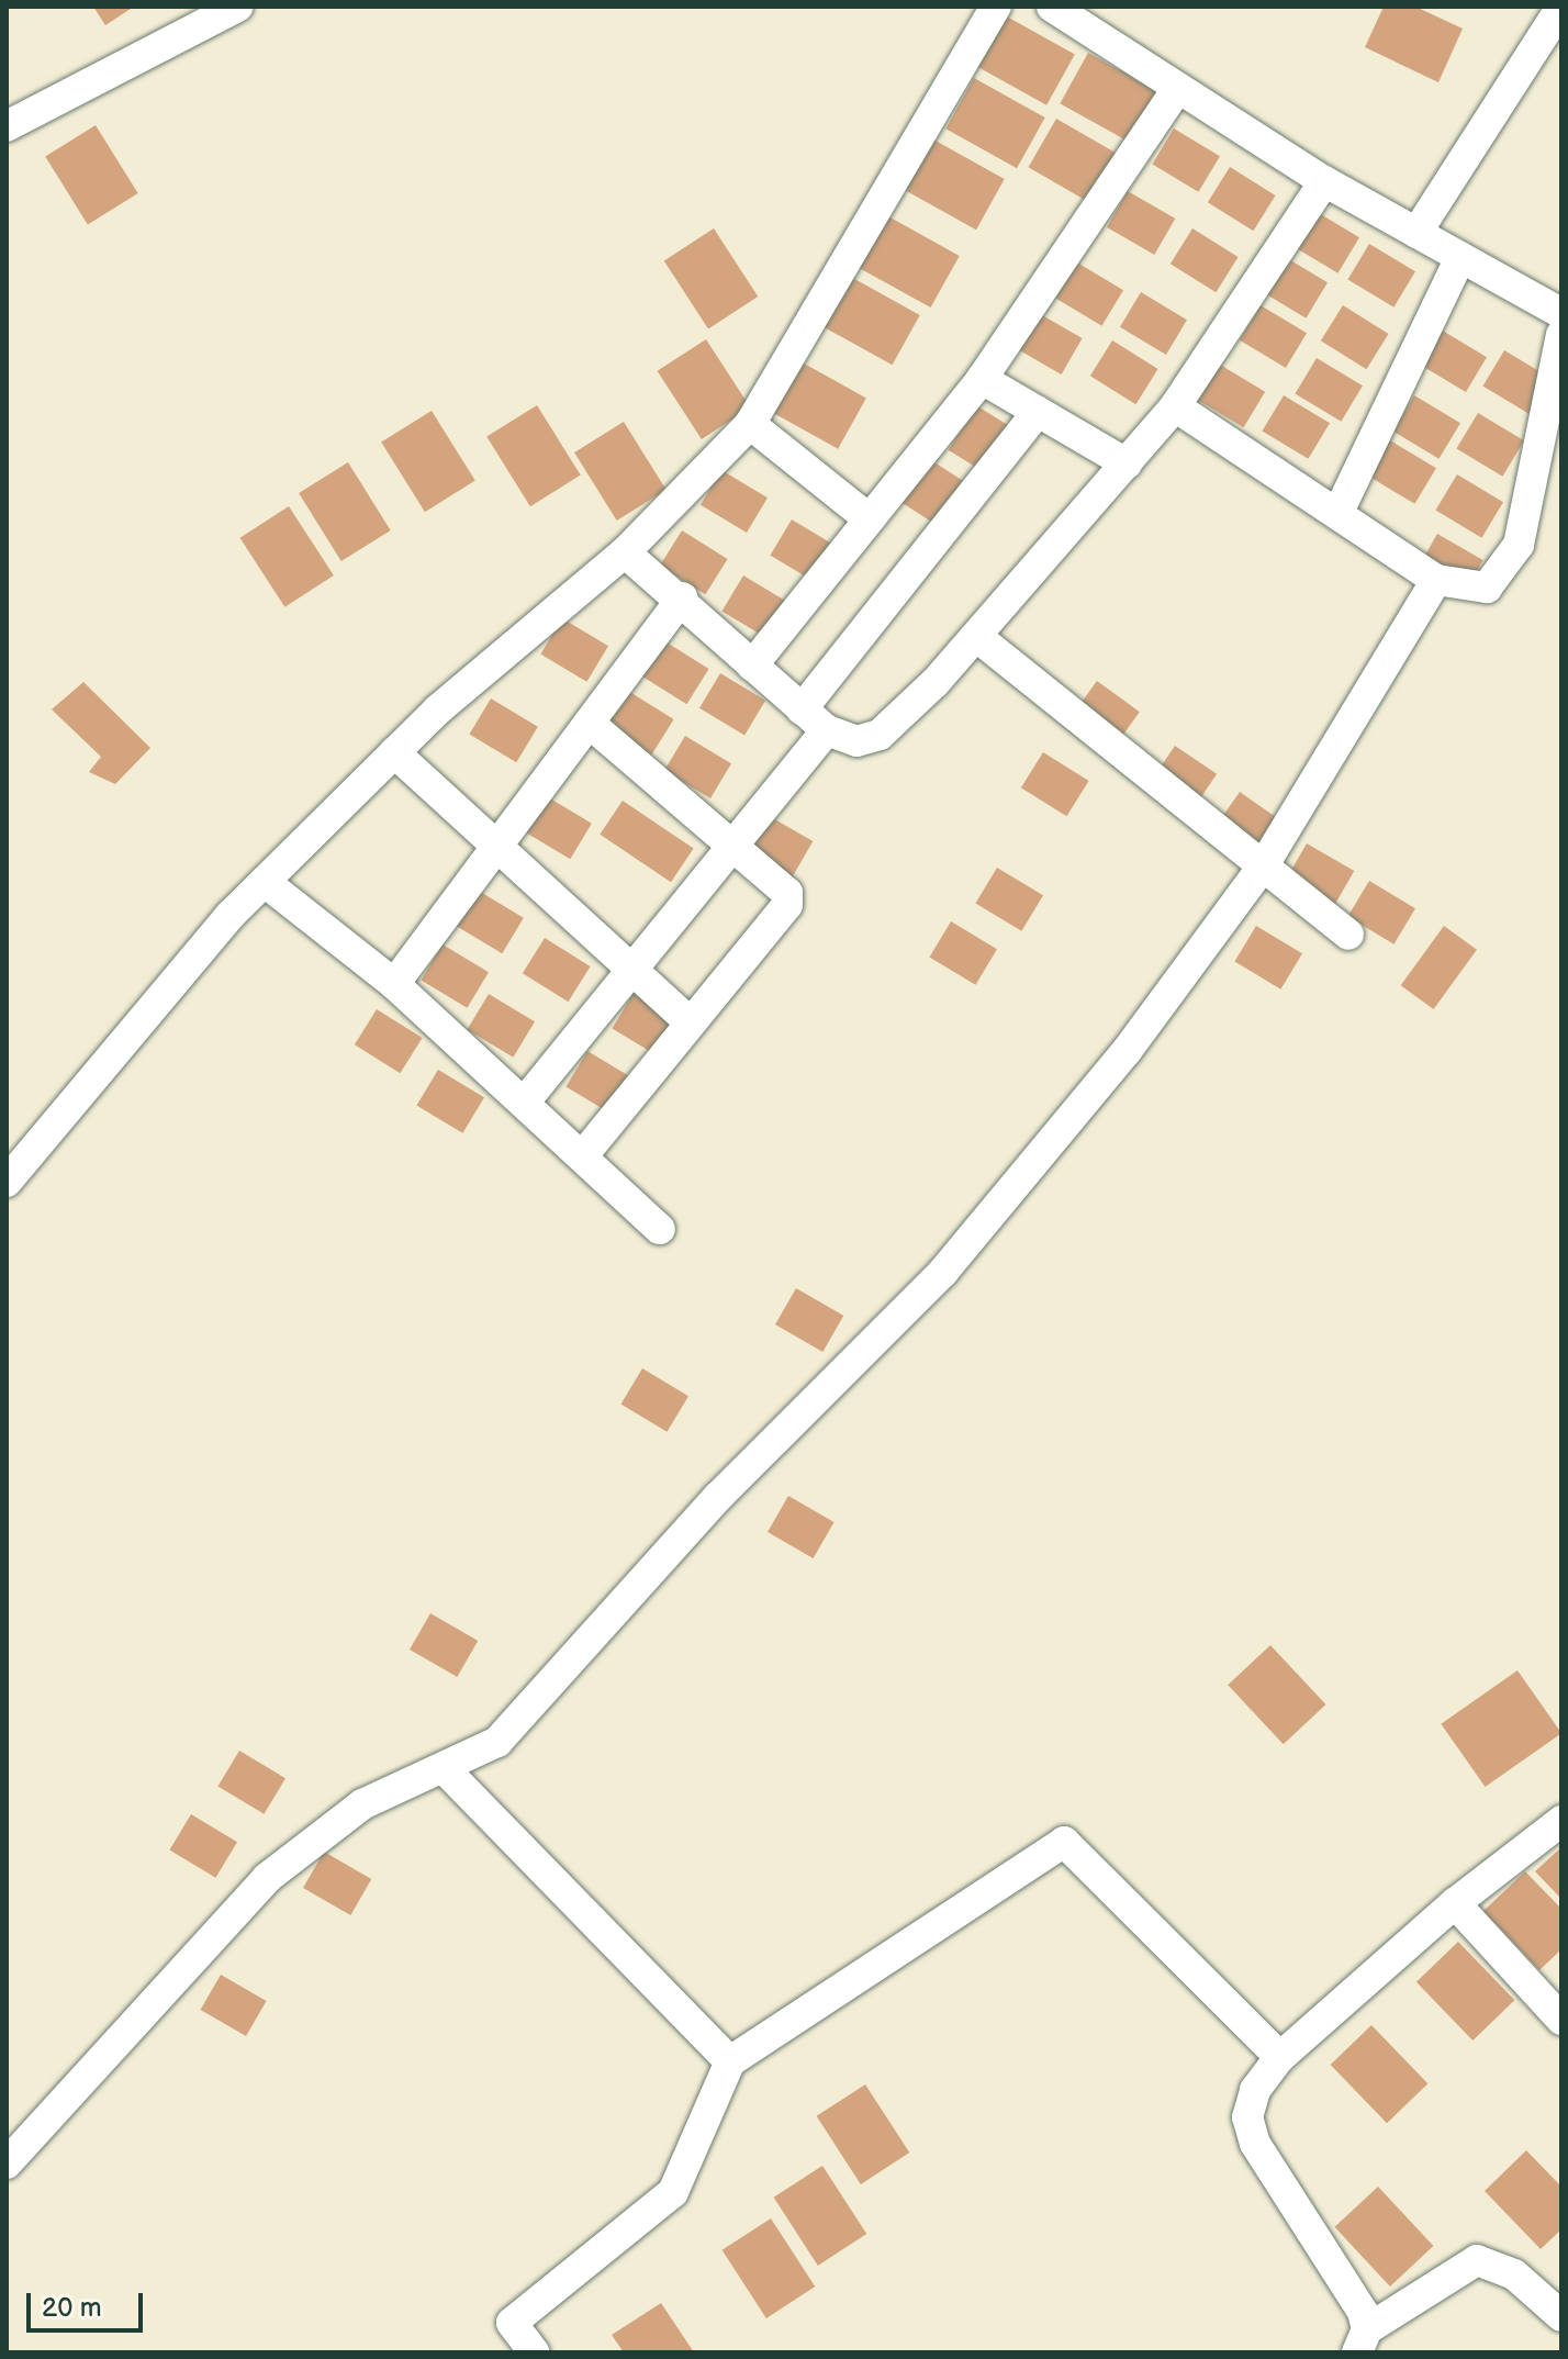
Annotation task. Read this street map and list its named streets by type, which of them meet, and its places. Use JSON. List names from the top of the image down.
{
  "scale_bar": "20 m"
}
